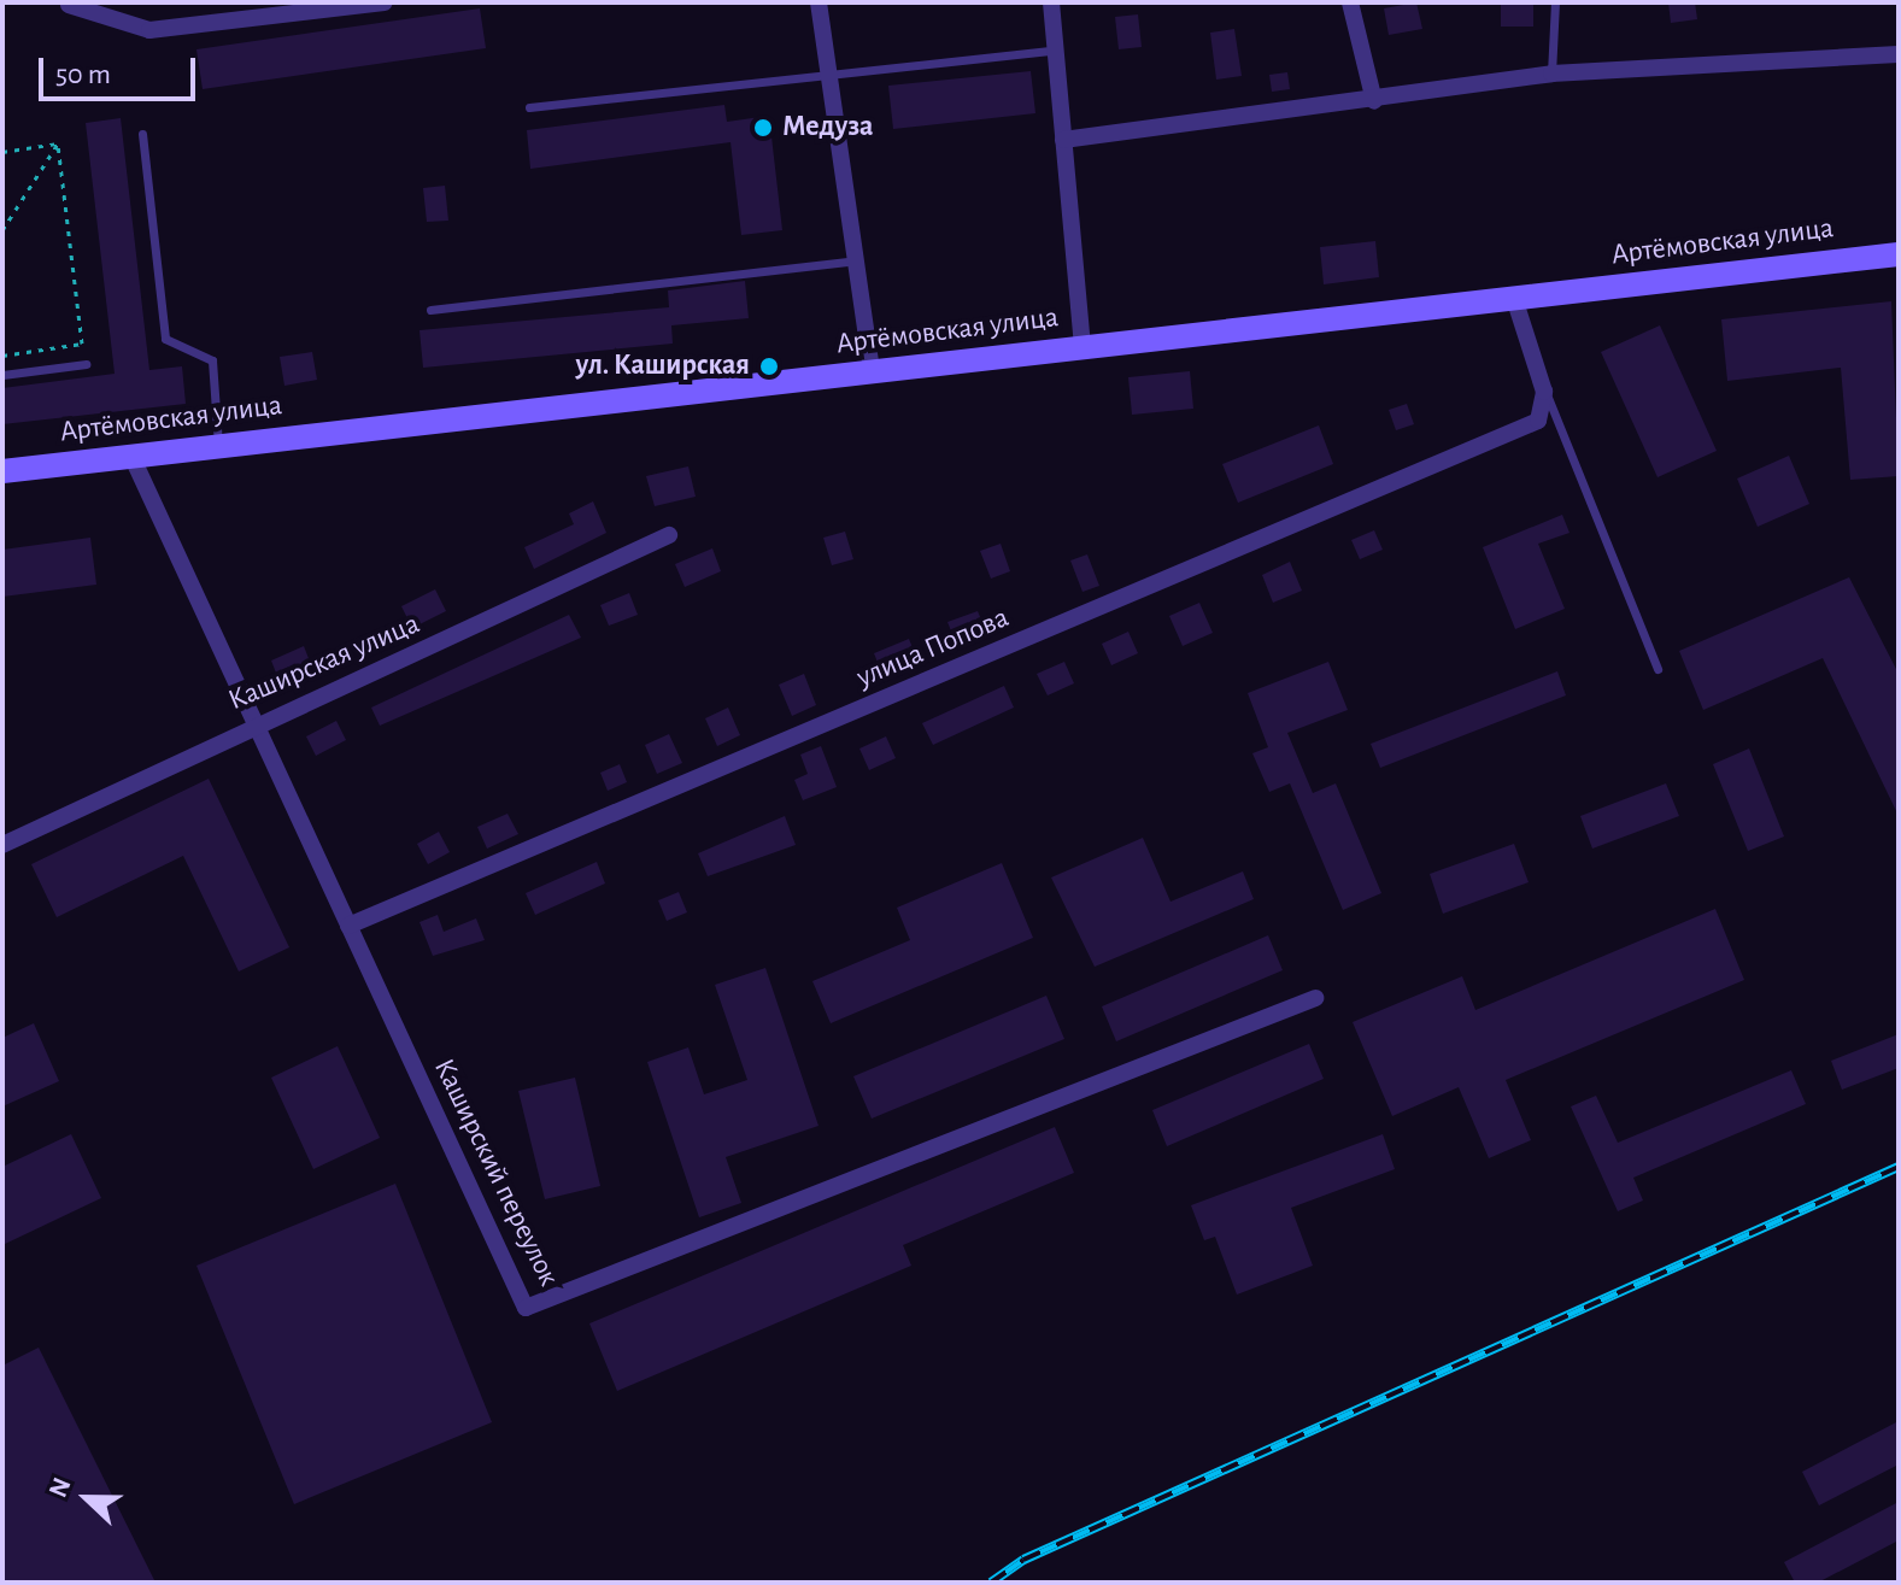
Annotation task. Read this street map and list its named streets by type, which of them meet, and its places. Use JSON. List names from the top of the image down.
{
  "streets": {
    "street": [
      "Артёмовская улица",
      "улица Попова",
      "Каширская улица",
      "Каширский переулок"
    ]
  },
  "crossings": [
    ["Артёмовская улица", "Каширский переулок"],
    ["улица Попова", "Каширский переулок"],
    ["Каширская улица", "Каширский переулок"]
  ],
  "places": ["Медуза", "ул. Каширская"],
  "scale_bar": "50 m",
  "north": "left"
}
